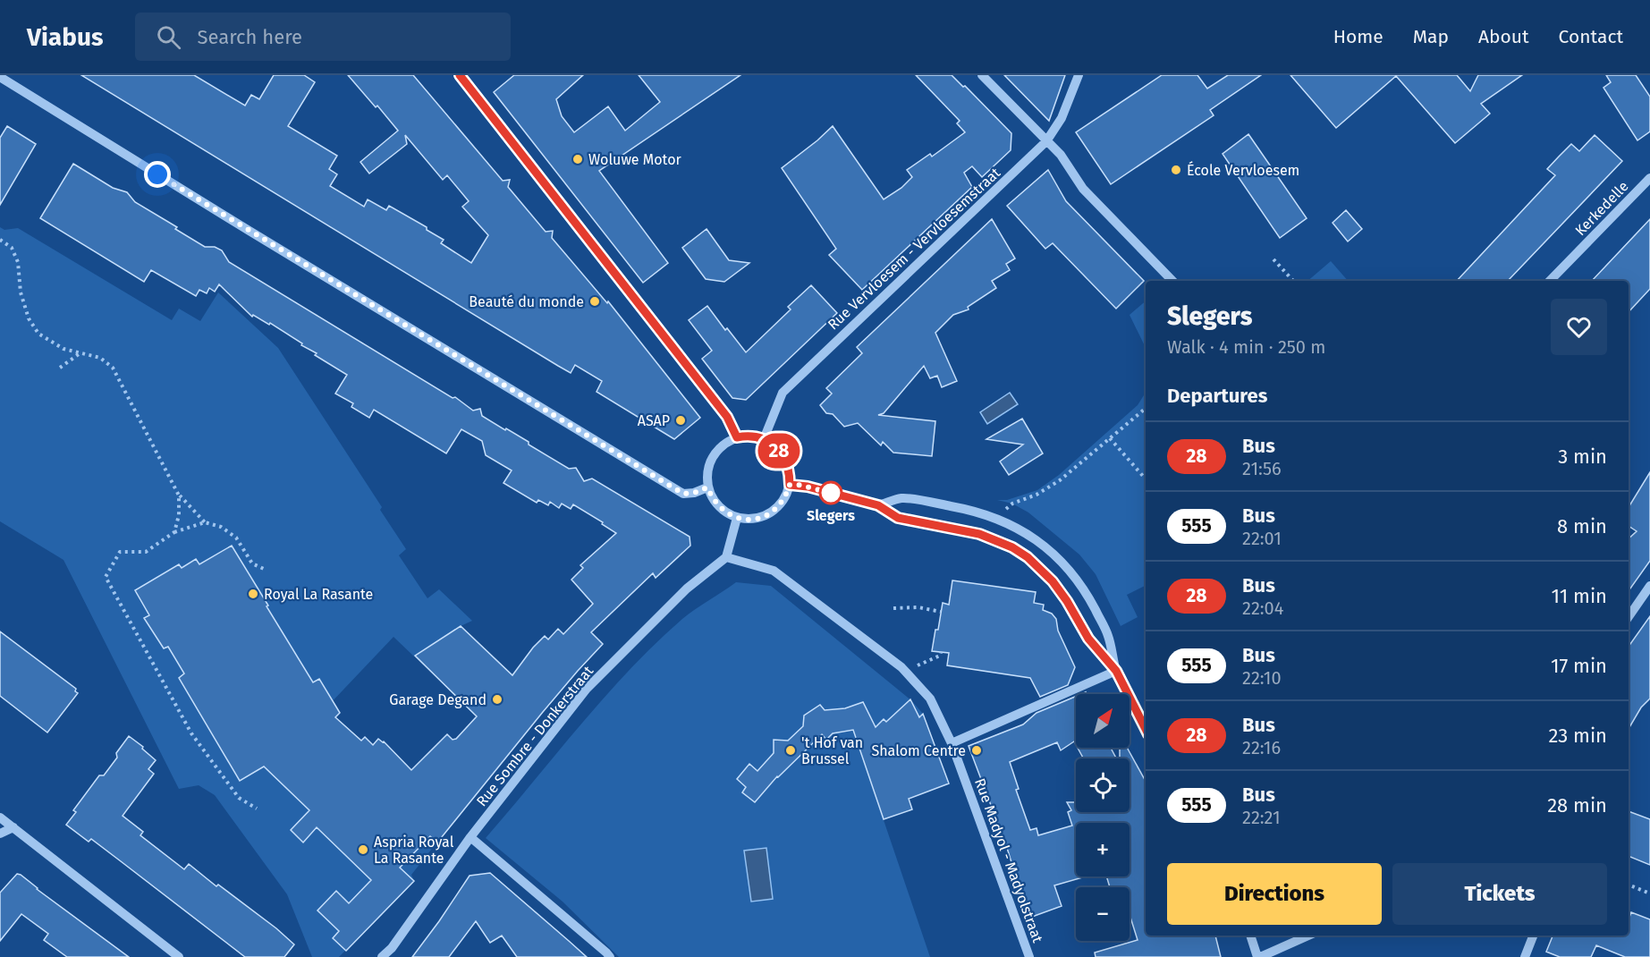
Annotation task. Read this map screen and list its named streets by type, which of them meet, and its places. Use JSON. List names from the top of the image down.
{
  "streets": {
    "street": [
      "Kerkedelle",
      "Rue Vervloesem - Vervloesemstraat",
      "Rue Sombre - Donkerstraat",
      "Rue Madyol - Madyolstraat"
    ]
  },
  "crossings": [
    ["Rue Sombre - Donkerstraat", "Rue Madyol - Madyolstraat"]
  ],
  "places": [
    "Woluwe Motor",
    "École Vervloesem",
    "Beauté du monde",
    "ASAP",
    "Slegers",
    "Royal La Rasante",
    "Garage Degand",
    "'t Hof van Brussel",
    "Shalom Centre",
    "Aspria Royal La Rasante"
  ],
  "lines": ["bus line 28"],
  "north": "top right",
  "page": {
    "header": "Viabus",
    "search": "Search here",
    "nav": [
      "Home",
      "Map",
      "About",
      "Contact"
    ],
    "on_map": "28",
    "heading": [
      ["Slegers", "Walk · 4 min · 250 m"],
      "Departures"
    ],
    "list": [
      {
        "mark": "28",
        "name": "Bus",
        "note": "21:56",
        "value": "3 min"
      },
      {
        "mark": "555",
        "name": "Bus",
        "note": "22:01",
        "value": "8 min"
      },
      {
        "mark": "28",
        "name": "Bus",
        "note": "22:04",
        "value": "11 min"
      },
      {
        "mark": "555",
        "name": "Bus",
        "note": "22:10",
        "value": "17 min"
      },
      {
        "mark": "28",
        "name": "Bus",
        "note": "22:16",
        "value": "23 min"
      },
      {
        "mark": "555",
        "name": "Bus",
        "note": "22:21",
        "value": "28 min"
      }
    ],
    "map_buttons": ["+", "−"],
    "buttons": ["Directions", "Tickets"]
  }
}
